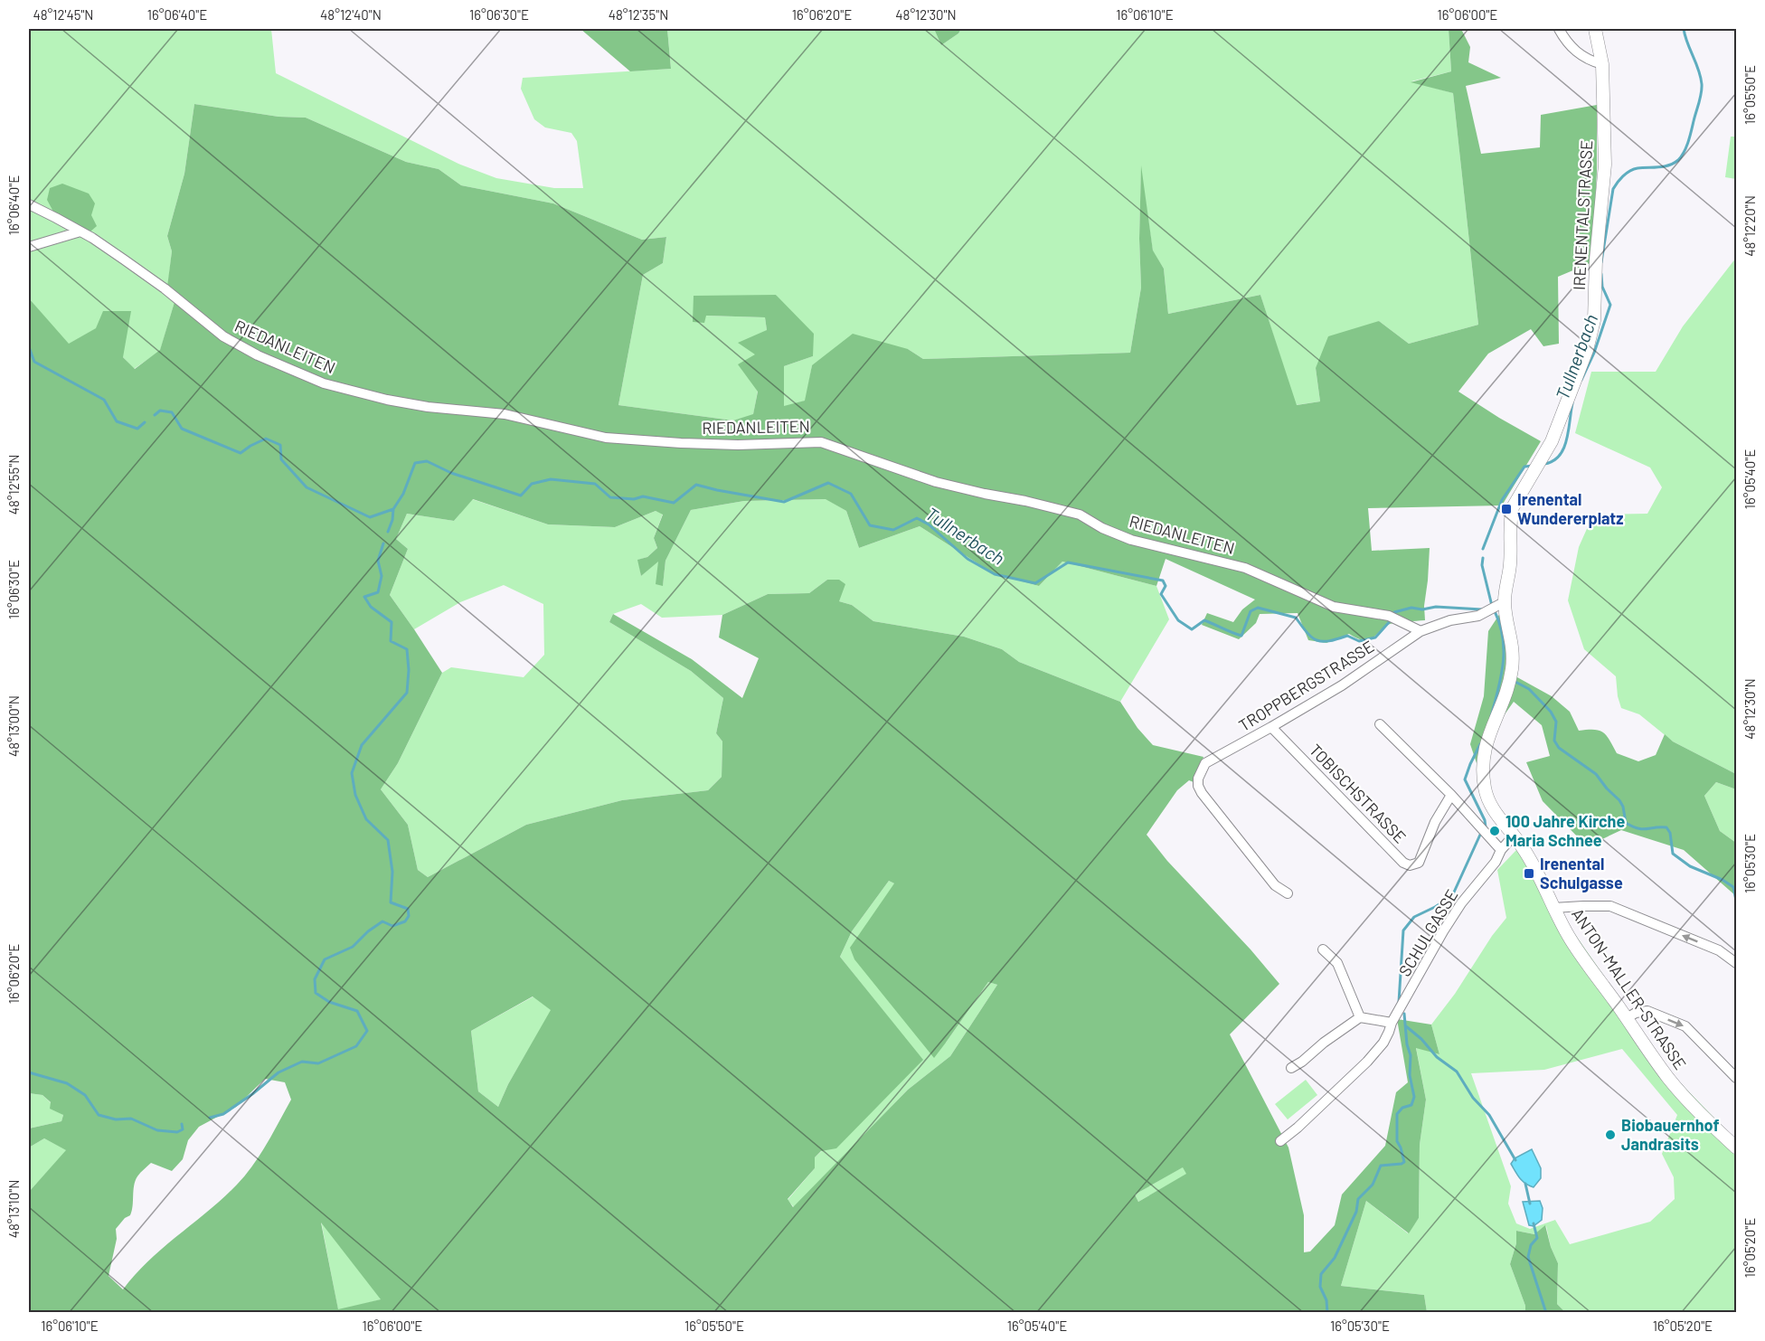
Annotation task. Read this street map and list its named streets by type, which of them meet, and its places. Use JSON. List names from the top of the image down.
{
  "streets": {
    "street": [
      "IRENENTALSTRASSE",
      "RIEDANLEITEN",
      "TROPPBERGSTRASSE",
      "TOBISCHSTRASSE",
      "SCHULGASSE",
      "ANTON-MALLER-STRASSE"
    ]
  },
  "crossings": [
    ["RIEDANLEITEN", "TROPPBERGSTRASSE"],
    ["TROPPBERGSTRASSE", "TOBISCHSTRASSE"],
    ["SCHULGASSE", "ANTON-MALLER-STRASSE"]
  ],
  "water": ["Tullnerbach"],
  "places": {
    "transit": ["Irenental Wundererplatz", "Irenental Schulgasse"],
    "other": ["100 Jahre Kirche Maria Schnee", "Biobauernhof Jandrasits"]
  },
  "coordinates": [
    "48°12'45\"N",
    "16°06'40\"E",
    "48°12'40\"N",
    "16°06'30\"E",
    "48°12'35\"N",
    "16°06'20\"E",
    "48°12'30\"N",
    "16°06'10\"E",
    "16°06'00\"E",
    "16°05'50\"E",
    "48°12'20\"N",
    "16°05'40\"E",
    "48°12'55\"N",
    "48°13'00\"N",
    "16°05'30\"E",
    "48°13'10\"N",
    "16°05'20\"E"
  ]
}
